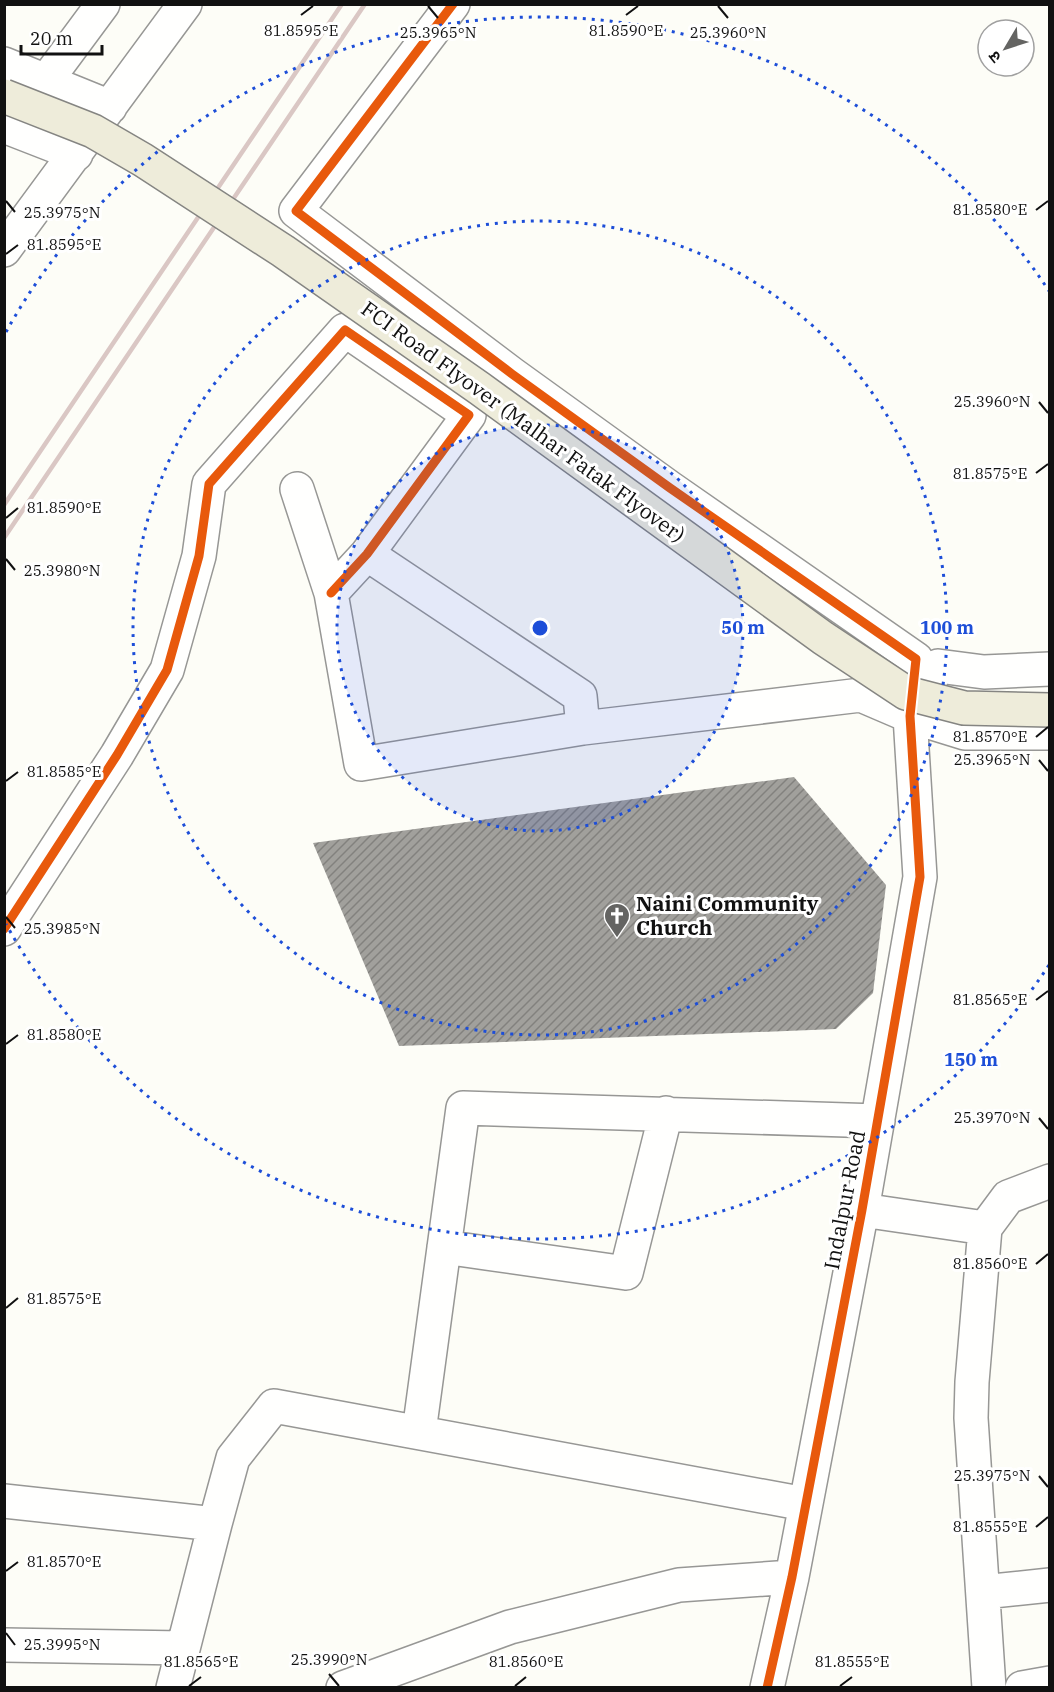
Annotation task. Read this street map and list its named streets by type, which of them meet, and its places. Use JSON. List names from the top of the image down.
{
  "streets": {
    "main road": ["FCI Road Flyover (Malhar Fatak Flyover)"],
    "street": ["Indalpur Road"]
  },
  "places": {
    "church": ["Naini Community Church"]
  },
  "scale_bar": "20 m",
  "north": "bottom left",
  "coordinates": [
    "81.8595°E",
    "81.8590°E",
    "25.3965°N",
    "25.3960°N",
    "81.8580°E",
    "25.3975°N",
    "81.8575°E",
    "25.3980°N",
    "81.8570°E",
    "81.8585°E",
    "25.3985°N",
    "81.8565°E",
    "25.3970°N",
    "81.8560°E",
    "81.8555°E",
    "25.3995°N",
    "25.3990°N"
  ],
  "rings": ["50 m", "100 m", "150 m"]
}
